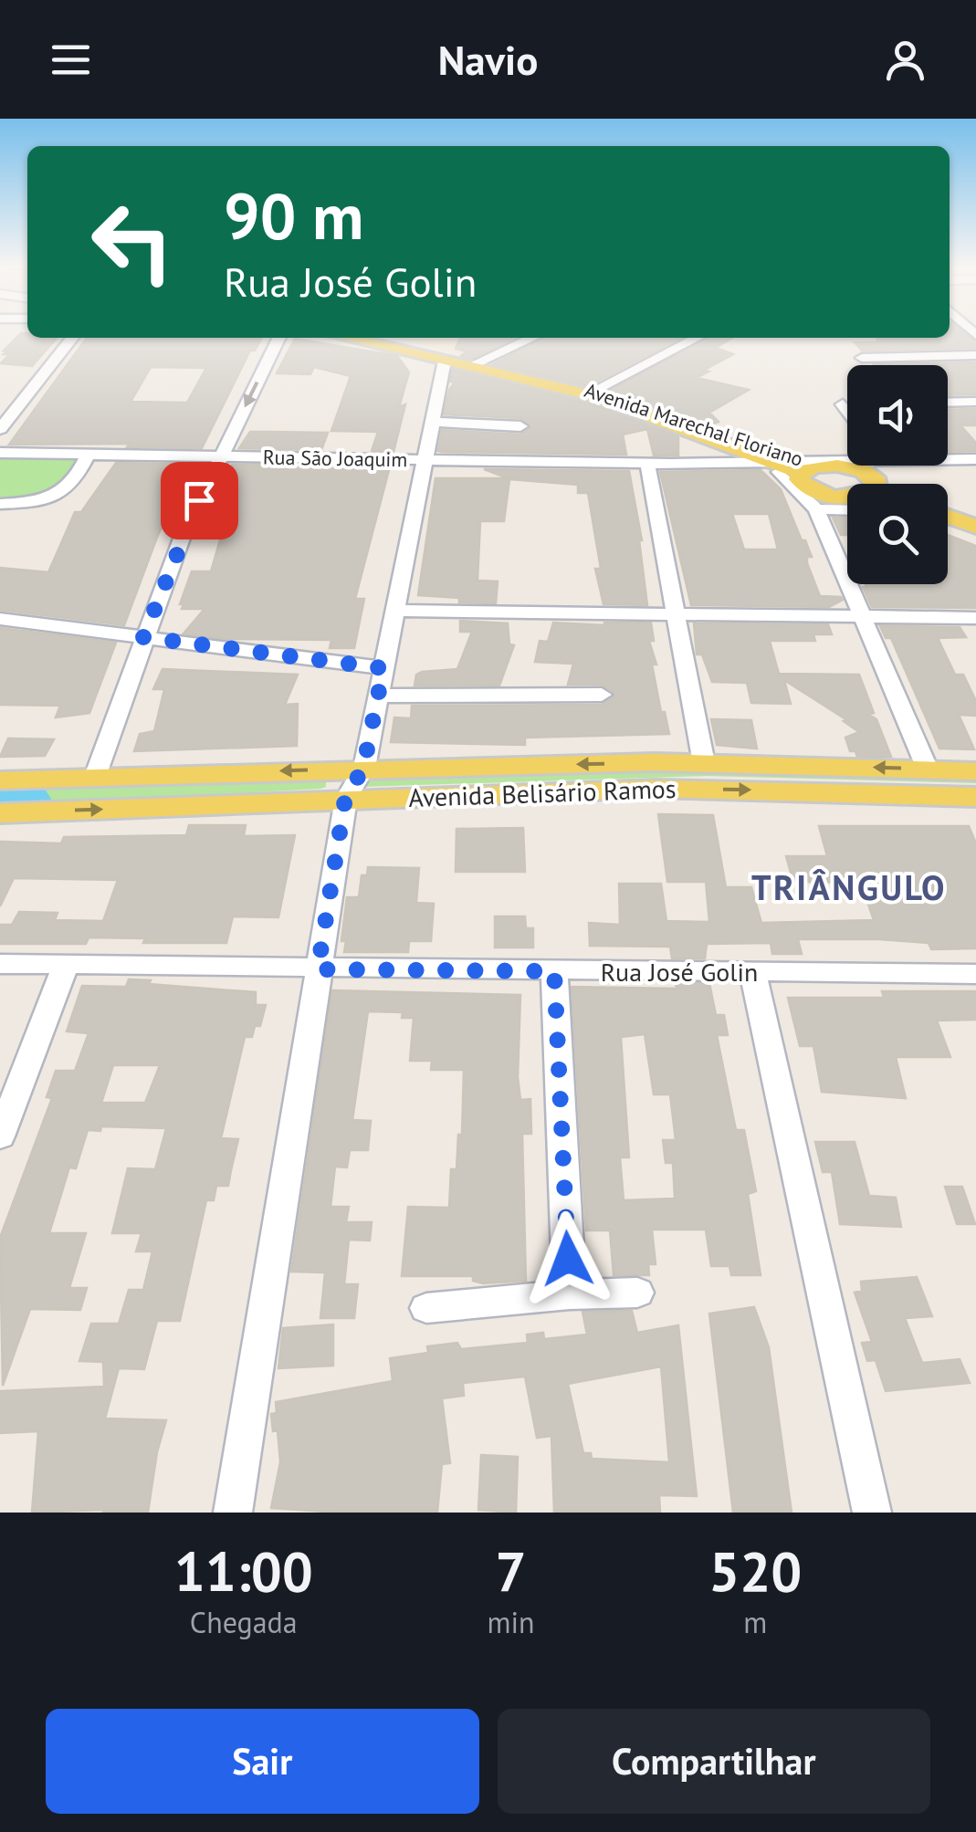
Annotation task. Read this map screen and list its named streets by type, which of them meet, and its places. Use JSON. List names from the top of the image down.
{
  "streets": {
    "main road": ["Avenida Marechal Floriano", "Avenida Belisário Ramos"],
    "street": ["Rua São Joaquim", "Rua José Golin"]
  },
  "crossings": [
    ["Avenida Marechal Floriano", "Rua São Joaquim"]
  ],
  "districts": ["TRIÂNGULO"],
  "page": {
    "header": "Navio",
    "turn": ["90 m", "Rua José Golin"],
    "eta": [
      "11:00",
      "Chegada",
      "7",
      "min",
      "520",
      "m"
    ],
    "buttons": ["Sair", "Compartilhar"]
  }
}
